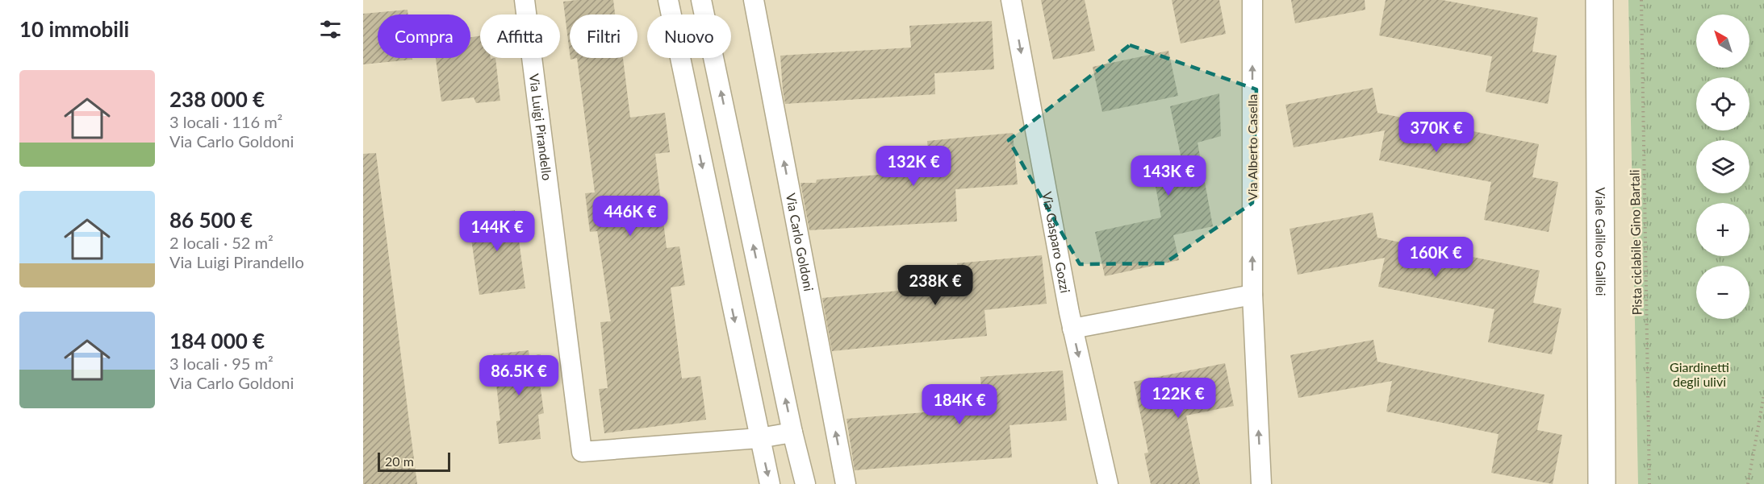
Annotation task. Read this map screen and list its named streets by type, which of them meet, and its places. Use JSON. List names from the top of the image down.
{
  "streets": {
    "main road": ["Viale Galileo Galilei"],
    "street": [
      "Via Luigi Pirandello",
      "Via Alberto Casella",
      "Via Carlo Goldoni",
      "Via Gasparo Gozzi"
    ],
    "path": ["Pista ciclabile Gino Bartali"]
  },
  "one_way": ["Via Alberto Casella", "Via Gasparo Gozzi"],
  "parks": ["Giardinetti degli ulivi"],
  "scale_bar": "20 m",
  "north": "top left",
  "page": {
    "heading": "10 immobili",
    "map_buttons": ["+", "−"],
    "chip": [
      "Compra",
      "Affitta",
      "Filtri",
      "Nuovo"
    ],
    "list": [
      {
        "name": "238 000 €",
        "note": "3 locali · 116 m² · Via Carlo Goldoni"
      },
      {
        "name": "86 500 €",
        "note": "2 locali · 52 m² · Via Luigi Pirandello"
      },
      {
        "name": "184 000 €",
        "note": "3 locali · 95 m² · Via Carlo Goldoni"
      }
    ],
    "price": [
      "370K €",
      "132K €",
      "143K €",
      "446K €",
      "144K €",
      "160K €",
      "238K €",
      "86.5K €",
      "122K €",
      "184K €"
    ],
    "scale": "20 m"
  }
}
